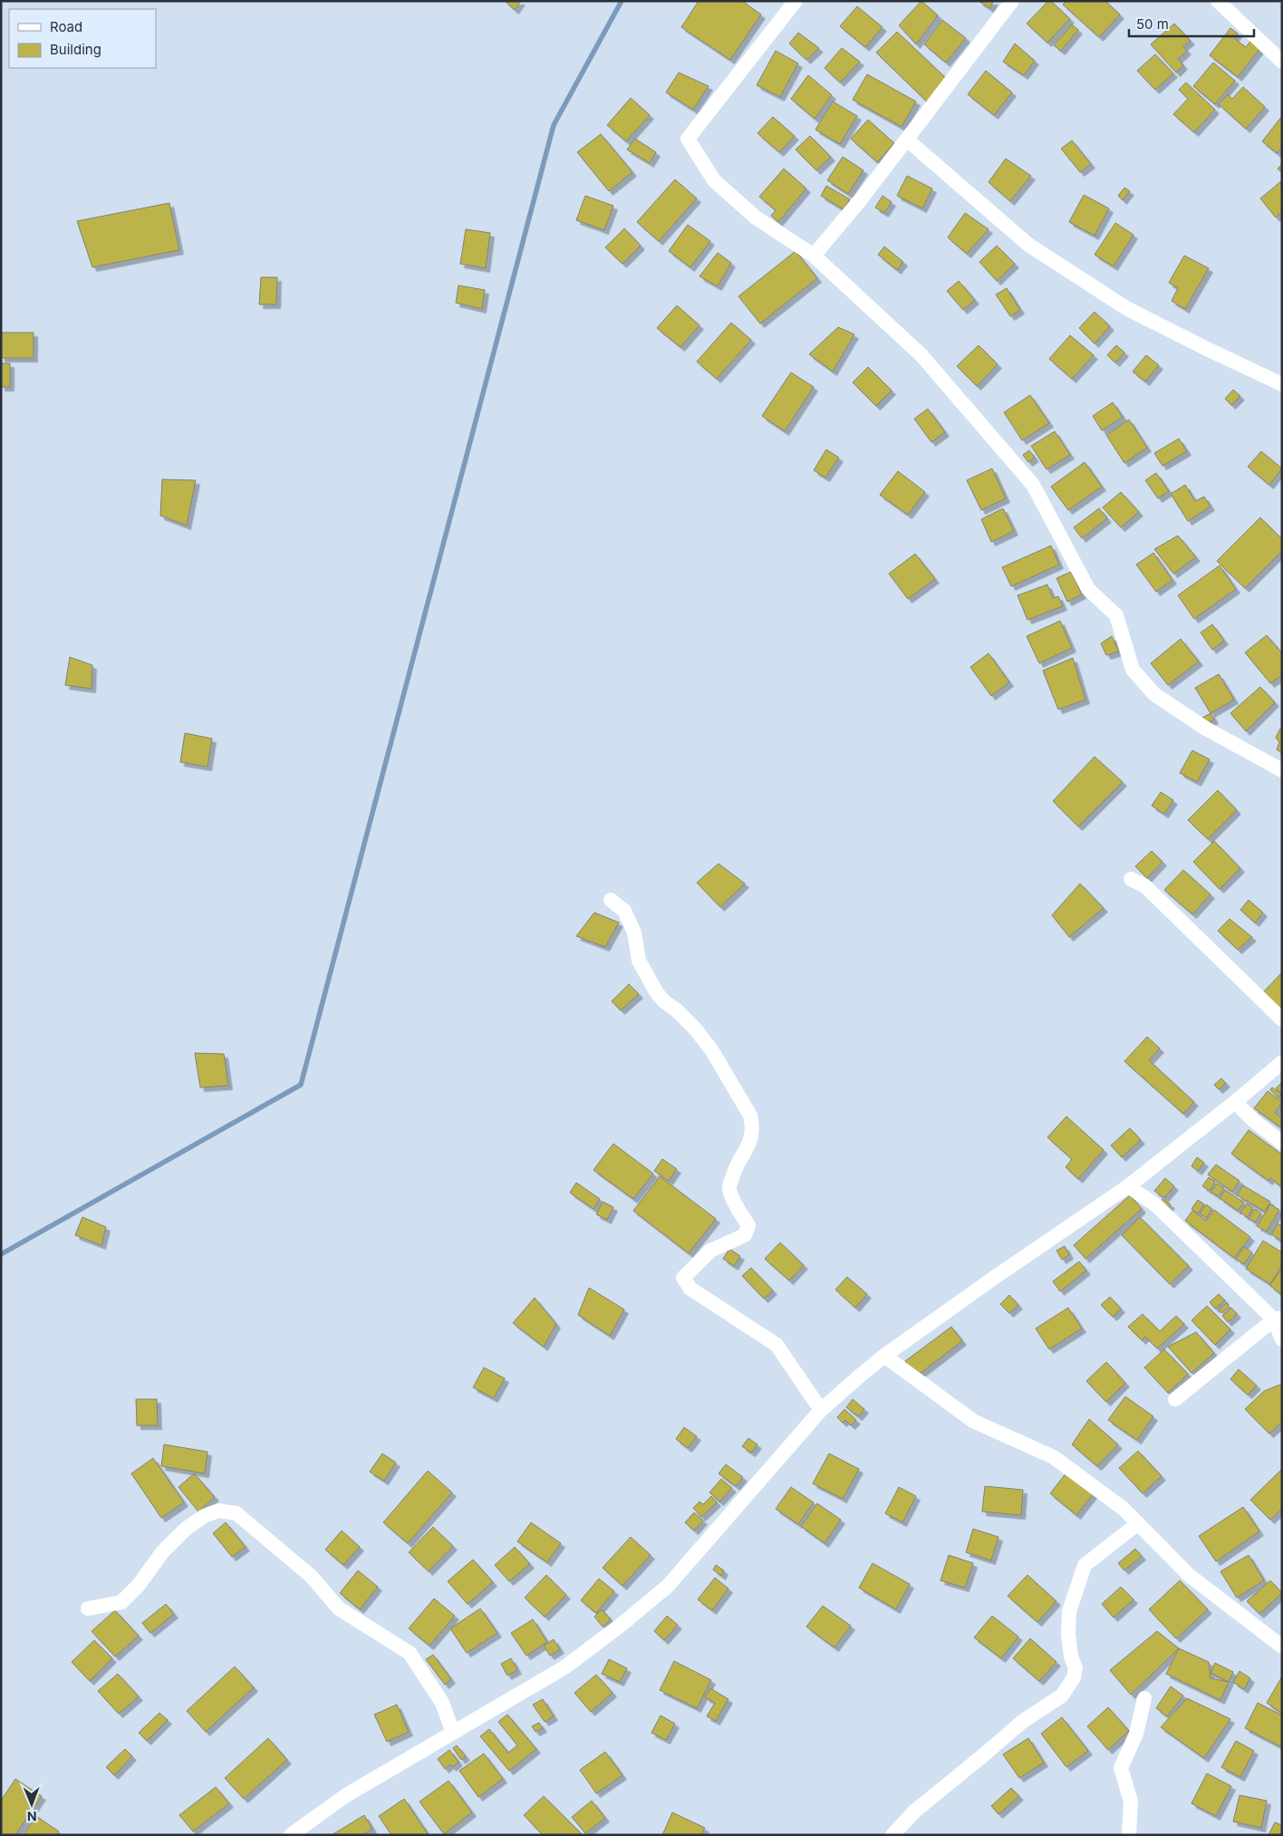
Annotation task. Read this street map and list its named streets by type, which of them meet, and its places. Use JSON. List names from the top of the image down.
{
  "legend": ["Road", "Building"],
  "scale_bar": "50 m",
  "north": "bottom"
}
